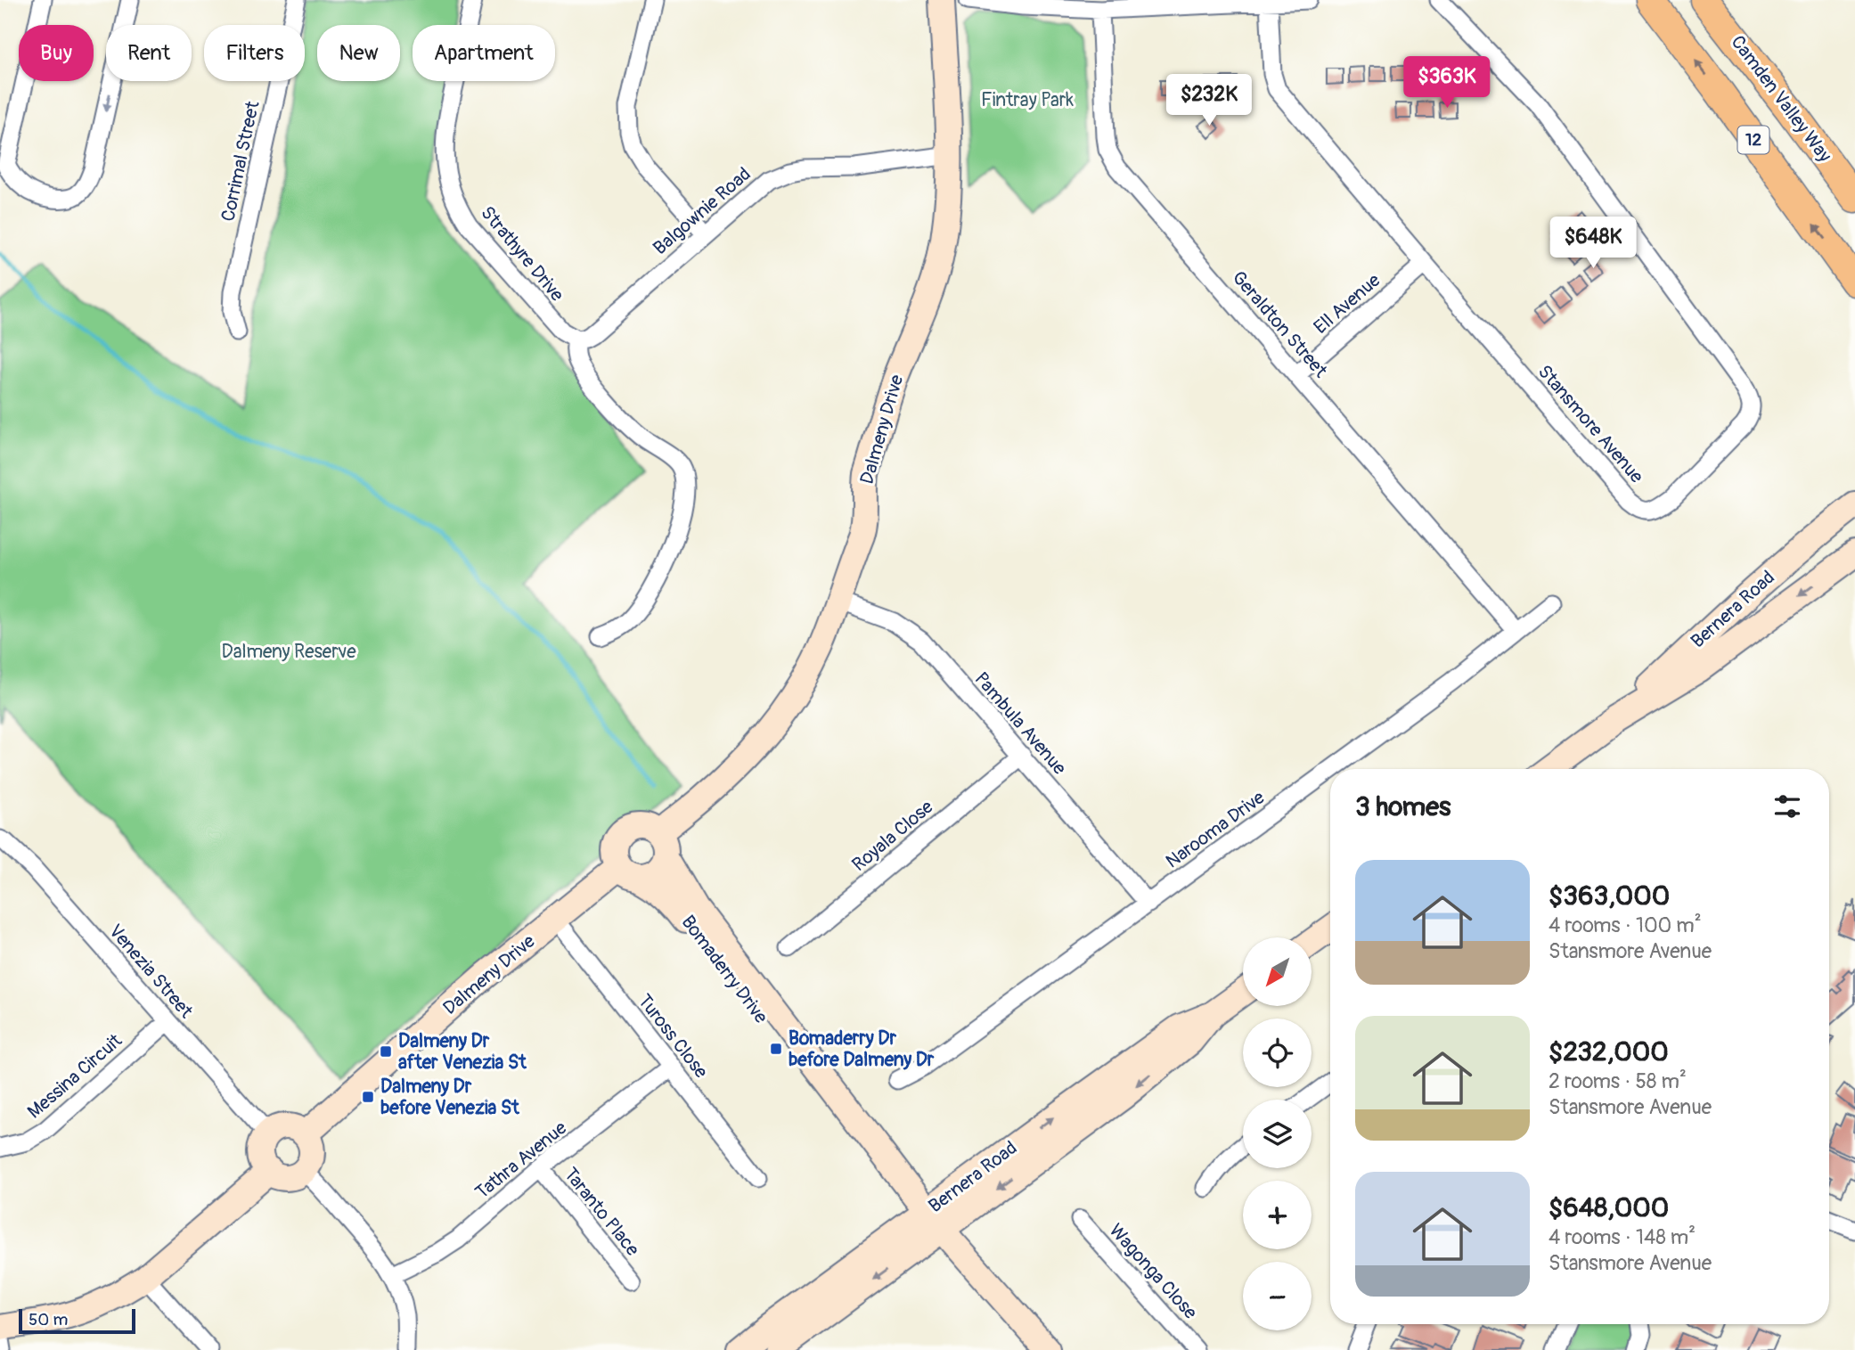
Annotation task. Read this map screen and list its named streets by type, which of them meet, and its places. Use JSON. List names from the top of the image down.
{
  "streets": {
    "main road": ["Camden Valley Way", "12"],
    "street": [
      "Corrimal Street",
      "Balgownie Road",
      "Strathyre Drive",
      "Ell Avenue",
      "Geraldton Street",
      "Stansmore Avenue",
      "Dalmeny Drive",
      "Bernera Road",
      "Pambula Avenue",
      "Narooma Drive",
      "Royala Close",
      "Bomaderry Drive",
      "Venezia Street",
      "Tuross Close",
      "Messina Circuit",
      "Tathra Avenue",
      "Taranto Place",
      "Wagonga Close"
    ]
  },
  "crossings": [
    ["Balgownie Road", "Strathyre Drive"],
    ["Balgownie Road", "Dalmeny Drive"],
    ["Ell Avenue", "Geraldton Street"],
    ["Ell Avenue", "Stansmore Avenue"],
    ["Geraldton Street", "Narooma Drive"],
    ["Dalmeny Drive", "Pambula Avenue"],
    ["Dalmeny Drive", "Bomaderry Drive"],
    ["Dalmeny Drive", "Venezia Street"],
    ["Dalmeny Drive", "Tuross Close"],
    ["Bernera Road", "Bomaderry Drive"],
    ["Pambula Avenue", "Narooma Drive"],
    ["Pambula Avenue", "Royala Close"],
    ["Venezia Street", "Messina Circuit"],
    ["Tuross Close", "Tathra Avenue"],
    ["Tathra Avenue", "Taranto Place"]
  ],
  "parks": ["Fintray Park", "Dalmeny Reserve"],
  "places": {
    "transit": ["Bomaderry Dr before Dalmeny Dr", "Dalmeny Dr after Venezia St", "Dalmeny Dr before Venezia St"]
  },
  "scale_bar": "50 m",
  "north": "bottom left",
  "page": {
    "chip": [
      "Buy",
      "Rent",
      "Filters",
      "New",
      "Apartment"
    ],
    "price": ["$363K", "$232K", "$648K"],
    "heading": "3 homes",
    "list": [
      {
        "name": "$363,000",
        "note": "4 rooms · 100 m² · Stansmore Avenue"
      },
      {
        "name": "$232,000",
        "note": "2 rooms · 58 m² · Stansmore Avenue"
      },
      {
        "name": "$648,000",
        "note": "4 rooms · 148 m² · Stansmore Avenue"
      }
    ],
    "map_buttons": ["+", "−"],
    "scale": "50 m"
  }
}
